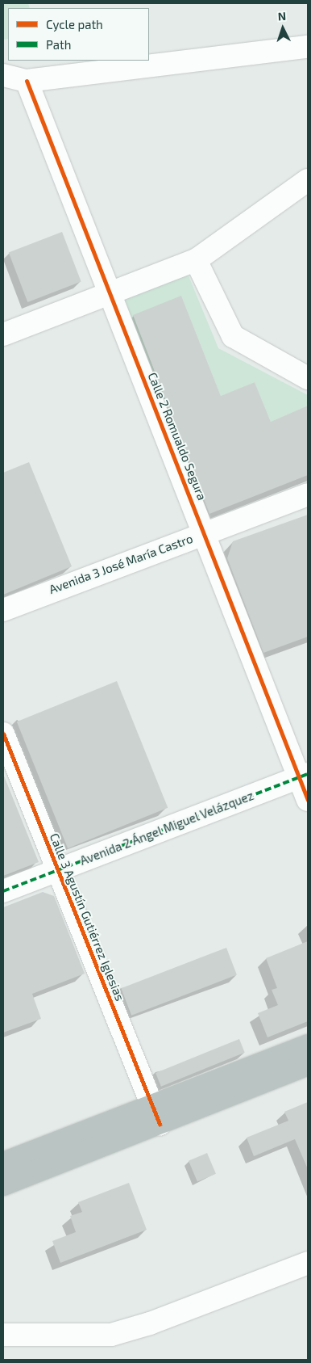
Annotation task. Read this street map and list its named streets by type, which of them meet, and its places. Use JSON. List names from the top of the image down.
{
  "streets": {
    "street": [
      "Calle 2 Romualdo Segura",
      "Avenida 3 José María Castro",
      "Avenida 2 Ángel Miguel Velázquez",
      "Calle 3 Agustín Gutiérrez Iglesias"
    ]
  },
  "crossings": [
    ["Calle 2 Romualdo Segura", "Avenida 3 José María Castro"],
    ["Calle 2 Romualdo Segura", "Avenida 2 Ángel Miguel Velázquez"],
    ["Avenida 2 Ángel Miguel Velázquez", "Calle 3 Agustín Gutiérrez Iglesias"]
  ],
  "legend": ["Cycle path", "Path"],
  "north": "top"
}
